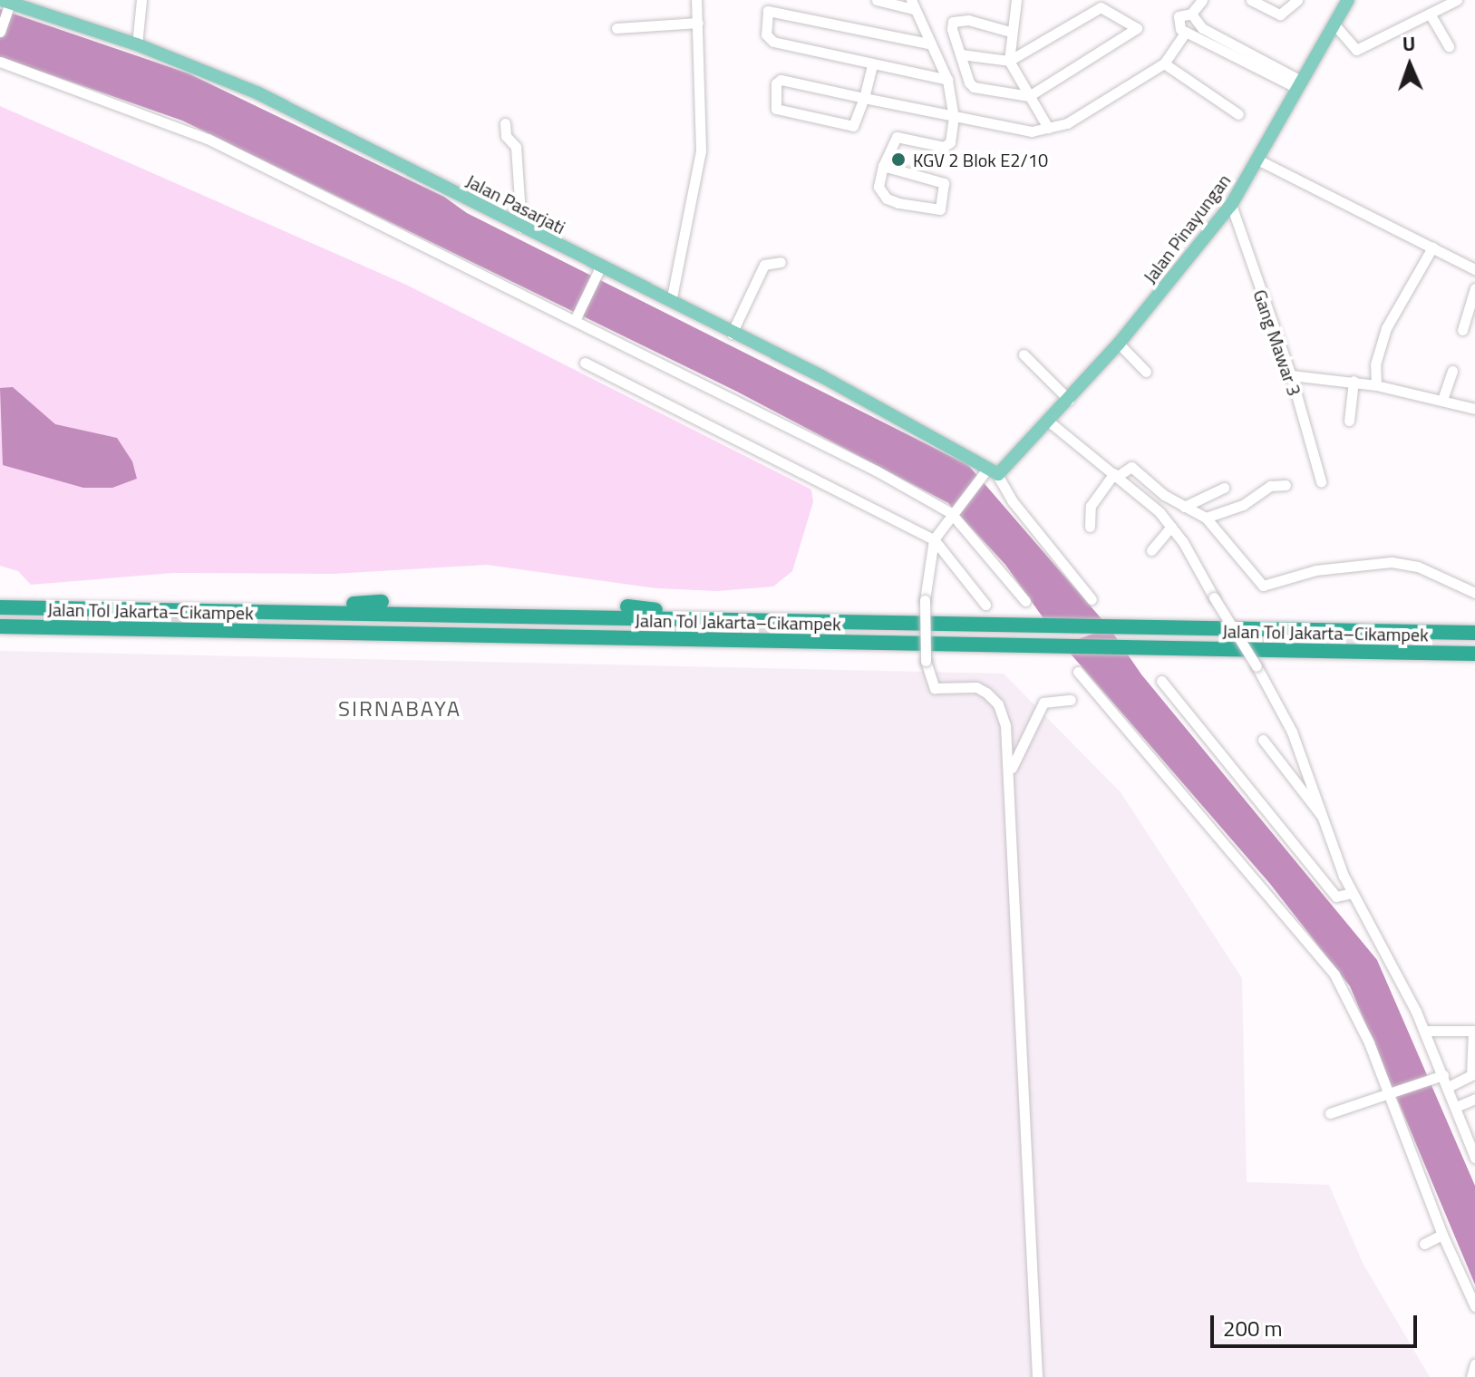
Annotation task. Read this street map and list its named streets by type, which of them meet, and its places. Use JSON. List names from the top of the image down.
{
  "streets": {
    "highway": ["Jalan Tol Jakarta–Cikampek"],
    "main road": ["Jalan Pasarjati", "Jalan Pinayungan"],
    "street": ["Gang Mawar 3"]
  },
  "crossings": [
    ["Jalan Pasarjati", "Jalan Pinayungan"],
    ["Jalan Pinayungan", "Gang Mawar 3"]
  ],
  "districts": ["SIRNABAYA"],
  "places": ["KGV 2 Blok E2/10"],
  "scale_bar": "200 m",
  "north": "top"
}
